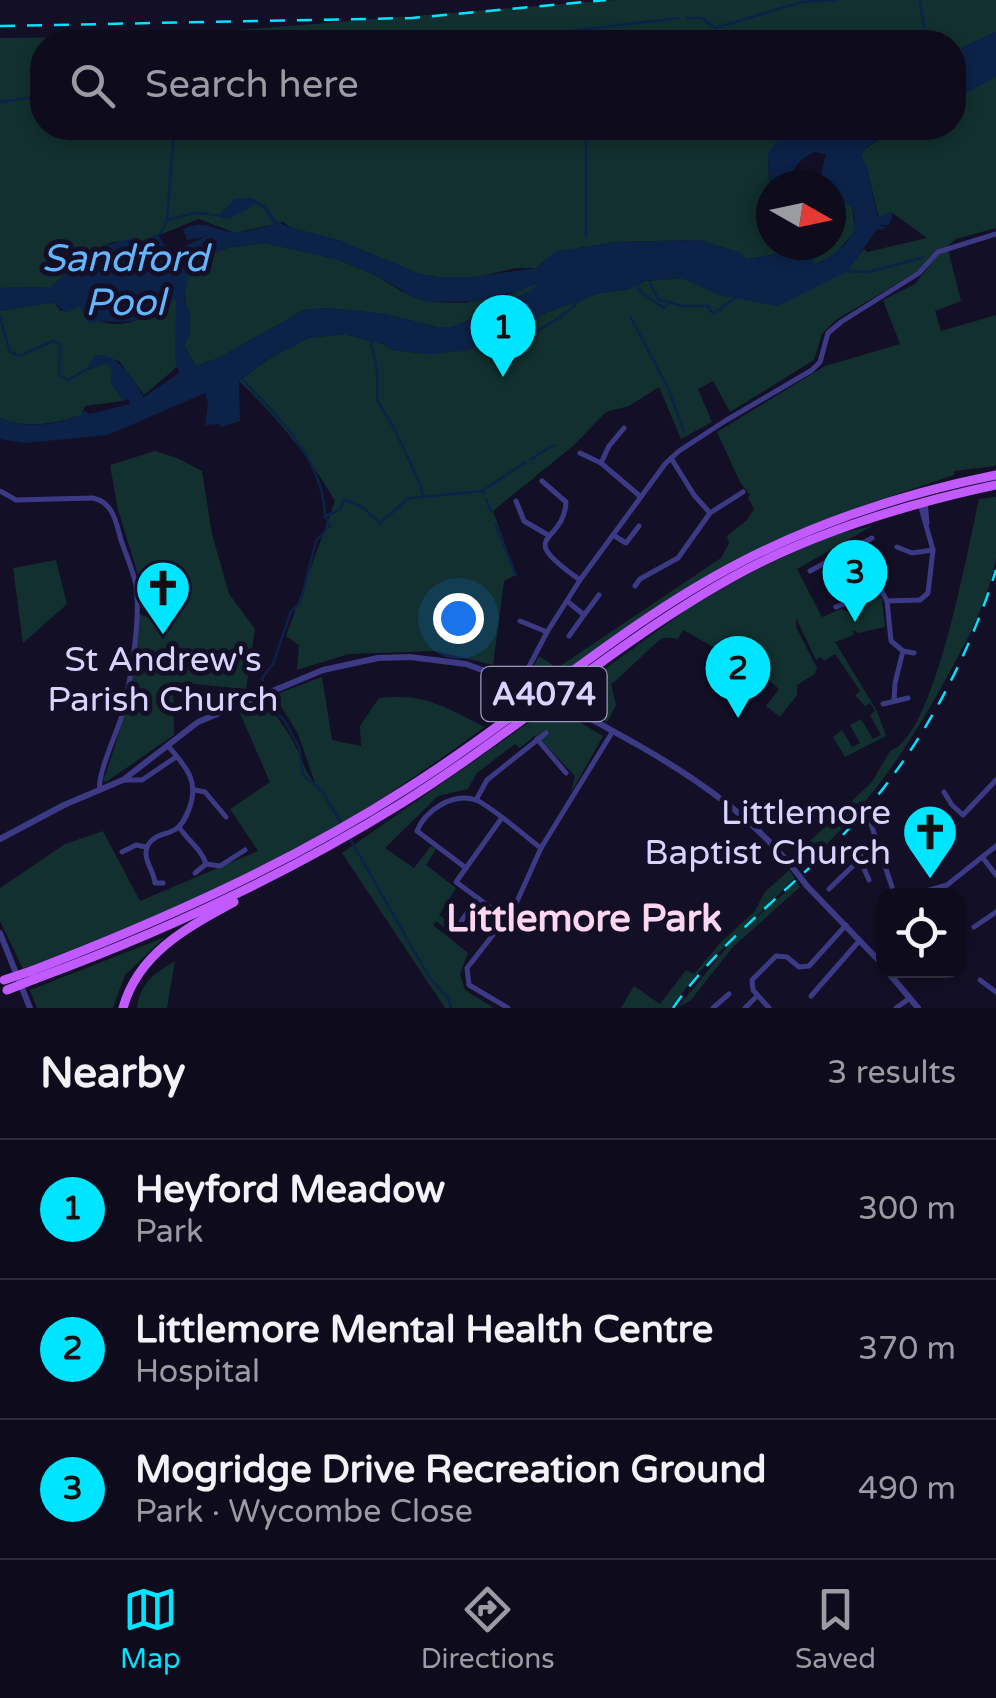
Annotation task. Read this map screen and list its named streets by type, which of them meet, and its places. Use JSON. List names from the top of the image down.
{
  "streets": {
    "main road": ["A4074"]
  },
  "districts": ["Littlemore Park"],
  "water": ["Sandford Pool"],
  "places": {
    "church": ["St Andrew's Parish Church", "Littlemore Baptist Church"]
  },
  "north": "right",
  "page": {
    "search": "Search here",
    "pins": ["1", "3", "2"],
    "heading": ["Nearby", "3 results"],
    "list": [
      {
        "mark": "1",
        "name": "Heyford Meadow",
        "note": "Park",
        "value": "300 m"
      },
      {
        "mark": "2",
        "name": "Littlemore Mental Health Centre",
        "note": "Hospital",
        "value": "370 m"
      },
      {
        "mark": "3",
        "name": "Mogridge Drive Recreation Ground",
        "note": "Park · Wycombe Close",
        "value": "490 m"
      }
    ],
    "nav": ["Map", "Directions", "Saved"]
  }
}
